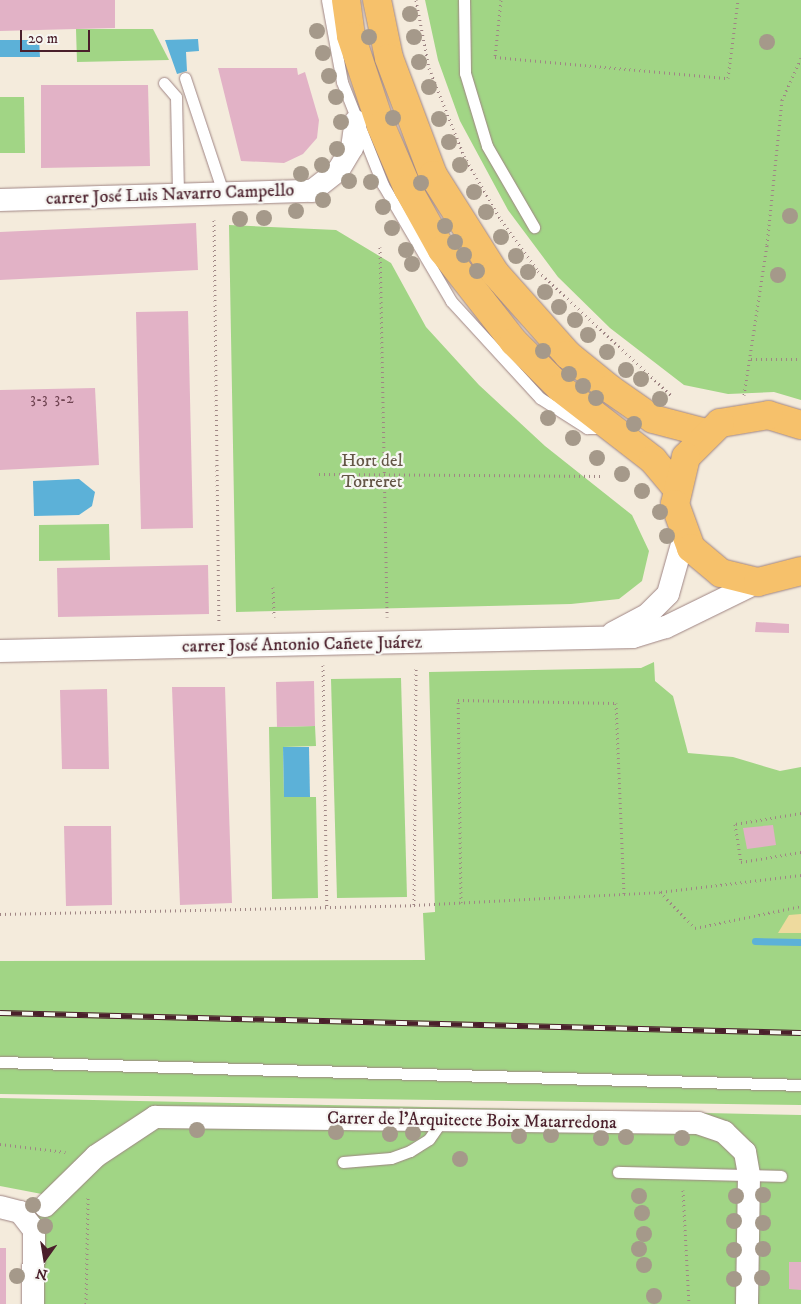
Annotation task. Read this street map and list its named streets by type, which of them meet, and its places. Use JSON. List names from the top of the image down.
{
  "streets": {
    "street": ["carrer José Luis Navarro Campello", "carrer José Antonio Cañete Juárez", "Carrer de l'Arquitecte Boix Matarredona"]
  },
  "parks": ["Hort del Torreret"],
  "house_numbers": ["3-3", "3-2"],
  "scale_bar": "20 m",
  "north": "bottom"
}
